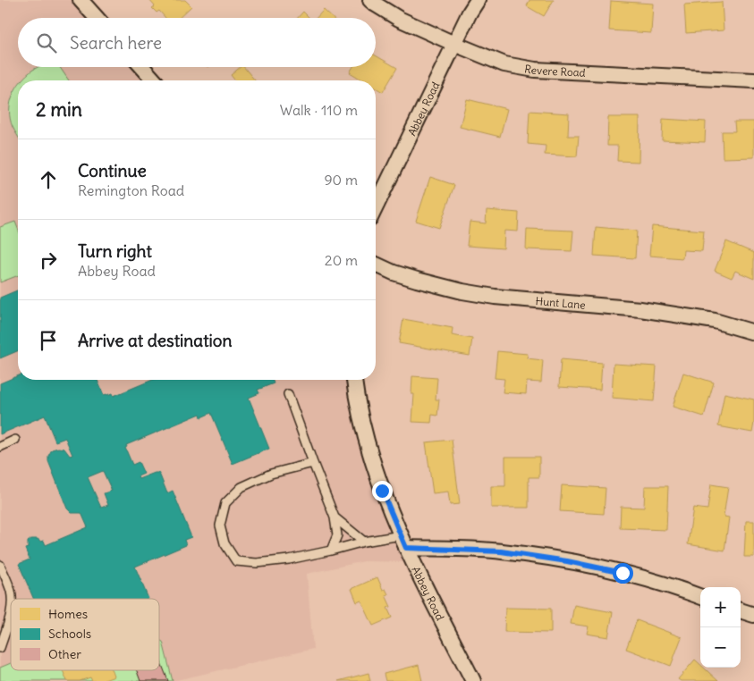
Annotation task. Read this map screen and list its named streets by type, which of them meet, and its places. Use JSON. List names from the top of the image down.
{
  "streets": {
    "street": ["Revere Road", "Abbey Road", "Hunt Lane"]
  },
  "crossings": [
    ["Revere Road", "Abbey Road"]
  ],
  "legend": ["Homes", "Schools", "Other"],
  "page": {
    "search": "Search here",
    "heading": ["2 min", "Walk · 110 m"],
    "list": [
      ["Continue", "Remington Road", "90 m"],
      ["Turn right", "Abbey Road", "20 m"],
      "Arrive at destination"
    ],
    "map_buttons": ["+", "−"]
  }
}
